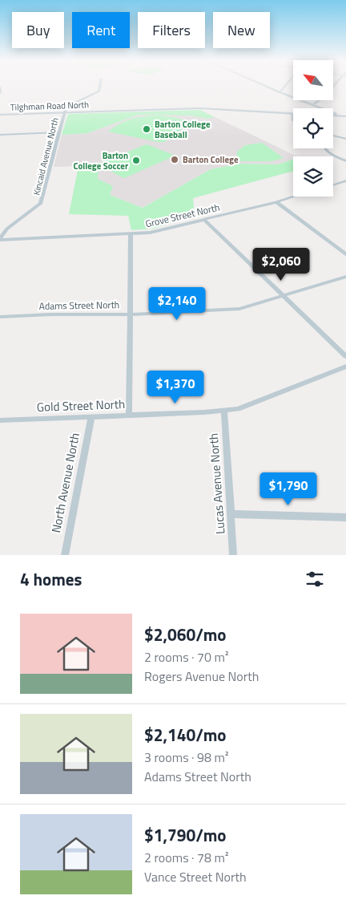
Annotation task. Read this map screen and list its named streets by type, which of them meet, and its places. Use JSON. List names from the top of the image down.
{
  "streets": {
    "street": [
      "Tilghman Road North",
      "Kincaid Avenue North",
      "Grove Street North",
      "Adams Street North",
      "Gold Street North",
      "North Avenue North",
      "Lucas Avenue North"
    ]
  },
  "crossings": [
    ["Tilghman Road North", "Kincaid Avenue North"],
    ["Kincaid Avenue North", "Grove Street North"],
    ["Gold Street North", "North Avenue North"],
    ["Gold Street North", "Lucas Avenue North"]
  ],
  "places": ["Barton College Baseball", "Barton College", "Barton College Soccer"],
  "north": "top left",
  "page": {
    "chip": [
      "Buy",
      "Rent",
      "Filters",
      "New"
    ],
    "price": [
      "$2,060",
      "$2,140",
      "$1,370",
      "$1,790"
    ],
    "heading": "4 homes",
    "list": [
      {
        "name": "$2,060/mo",
        "note": "2 rooms · 70 m² · Rogers Avenue North"
      },
      {
        "name": "$2,140/mo",
        "note": "3 rooms · 98 m² · Adams Street North"
      },
      {
        "name": "$1,790/mo",
        "note": "2 rooms · 78 m² · Vance Street North"
      }
    ]
  }
}
